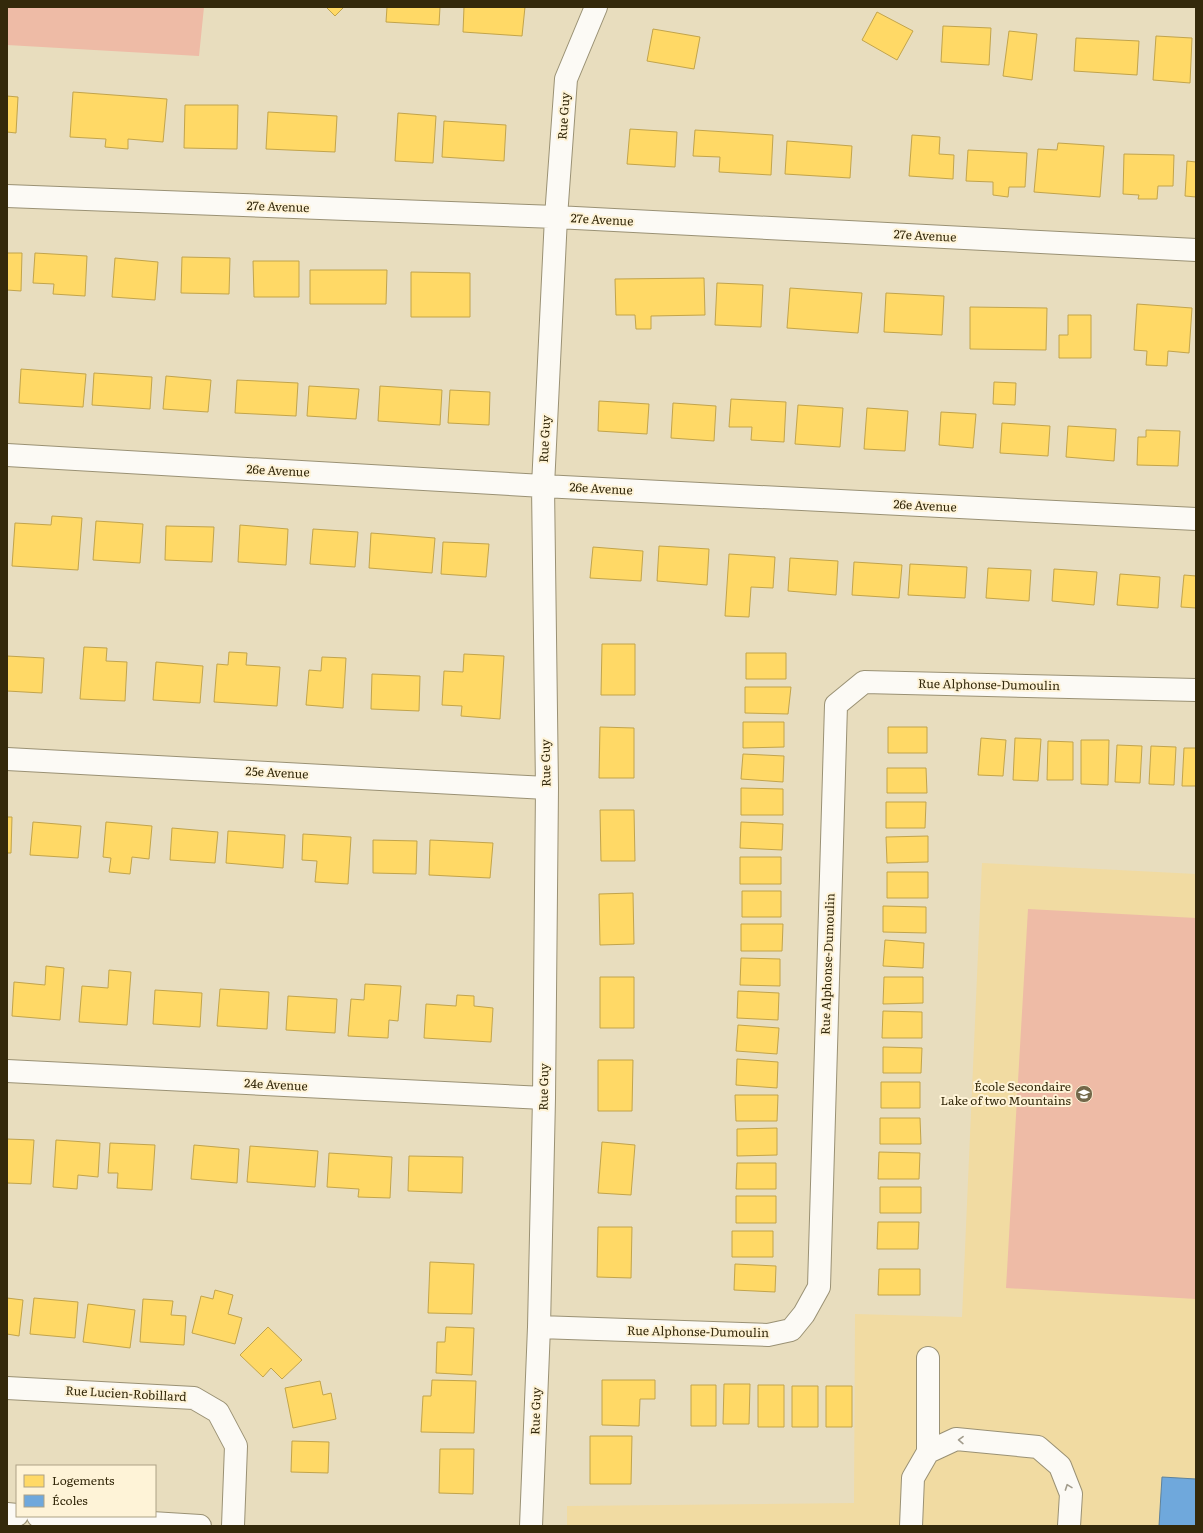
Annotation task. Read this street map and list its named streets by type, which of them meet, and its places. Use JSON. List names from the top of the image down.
{
  "streets": {
    "street": [
      "Rue Guy",
      "27e Avenue",
      "26e Avenue",
      "Rue Alphonse-Dumoulin",
      "25e Avenue",
      "24e Avenue",
      "Rue Lucien-Robillard"
    ]
  },
  "crossings": [
    ["Rue Guy", "27e Avenue"],
    ["Rue Guy", "26e Avenue"],
    ["Rue Guy", "Rue Alphonse-Dumoulin"],
    ["Rue Guy", "25e Avenue"],
    ["Rue Guy", "24e Avenue"]
  ],
  "places": {
    "school or university": ["École Secondaire Lake of two Mountains"]
  },
  "legend": ["Logements", "Écoles"]
}
